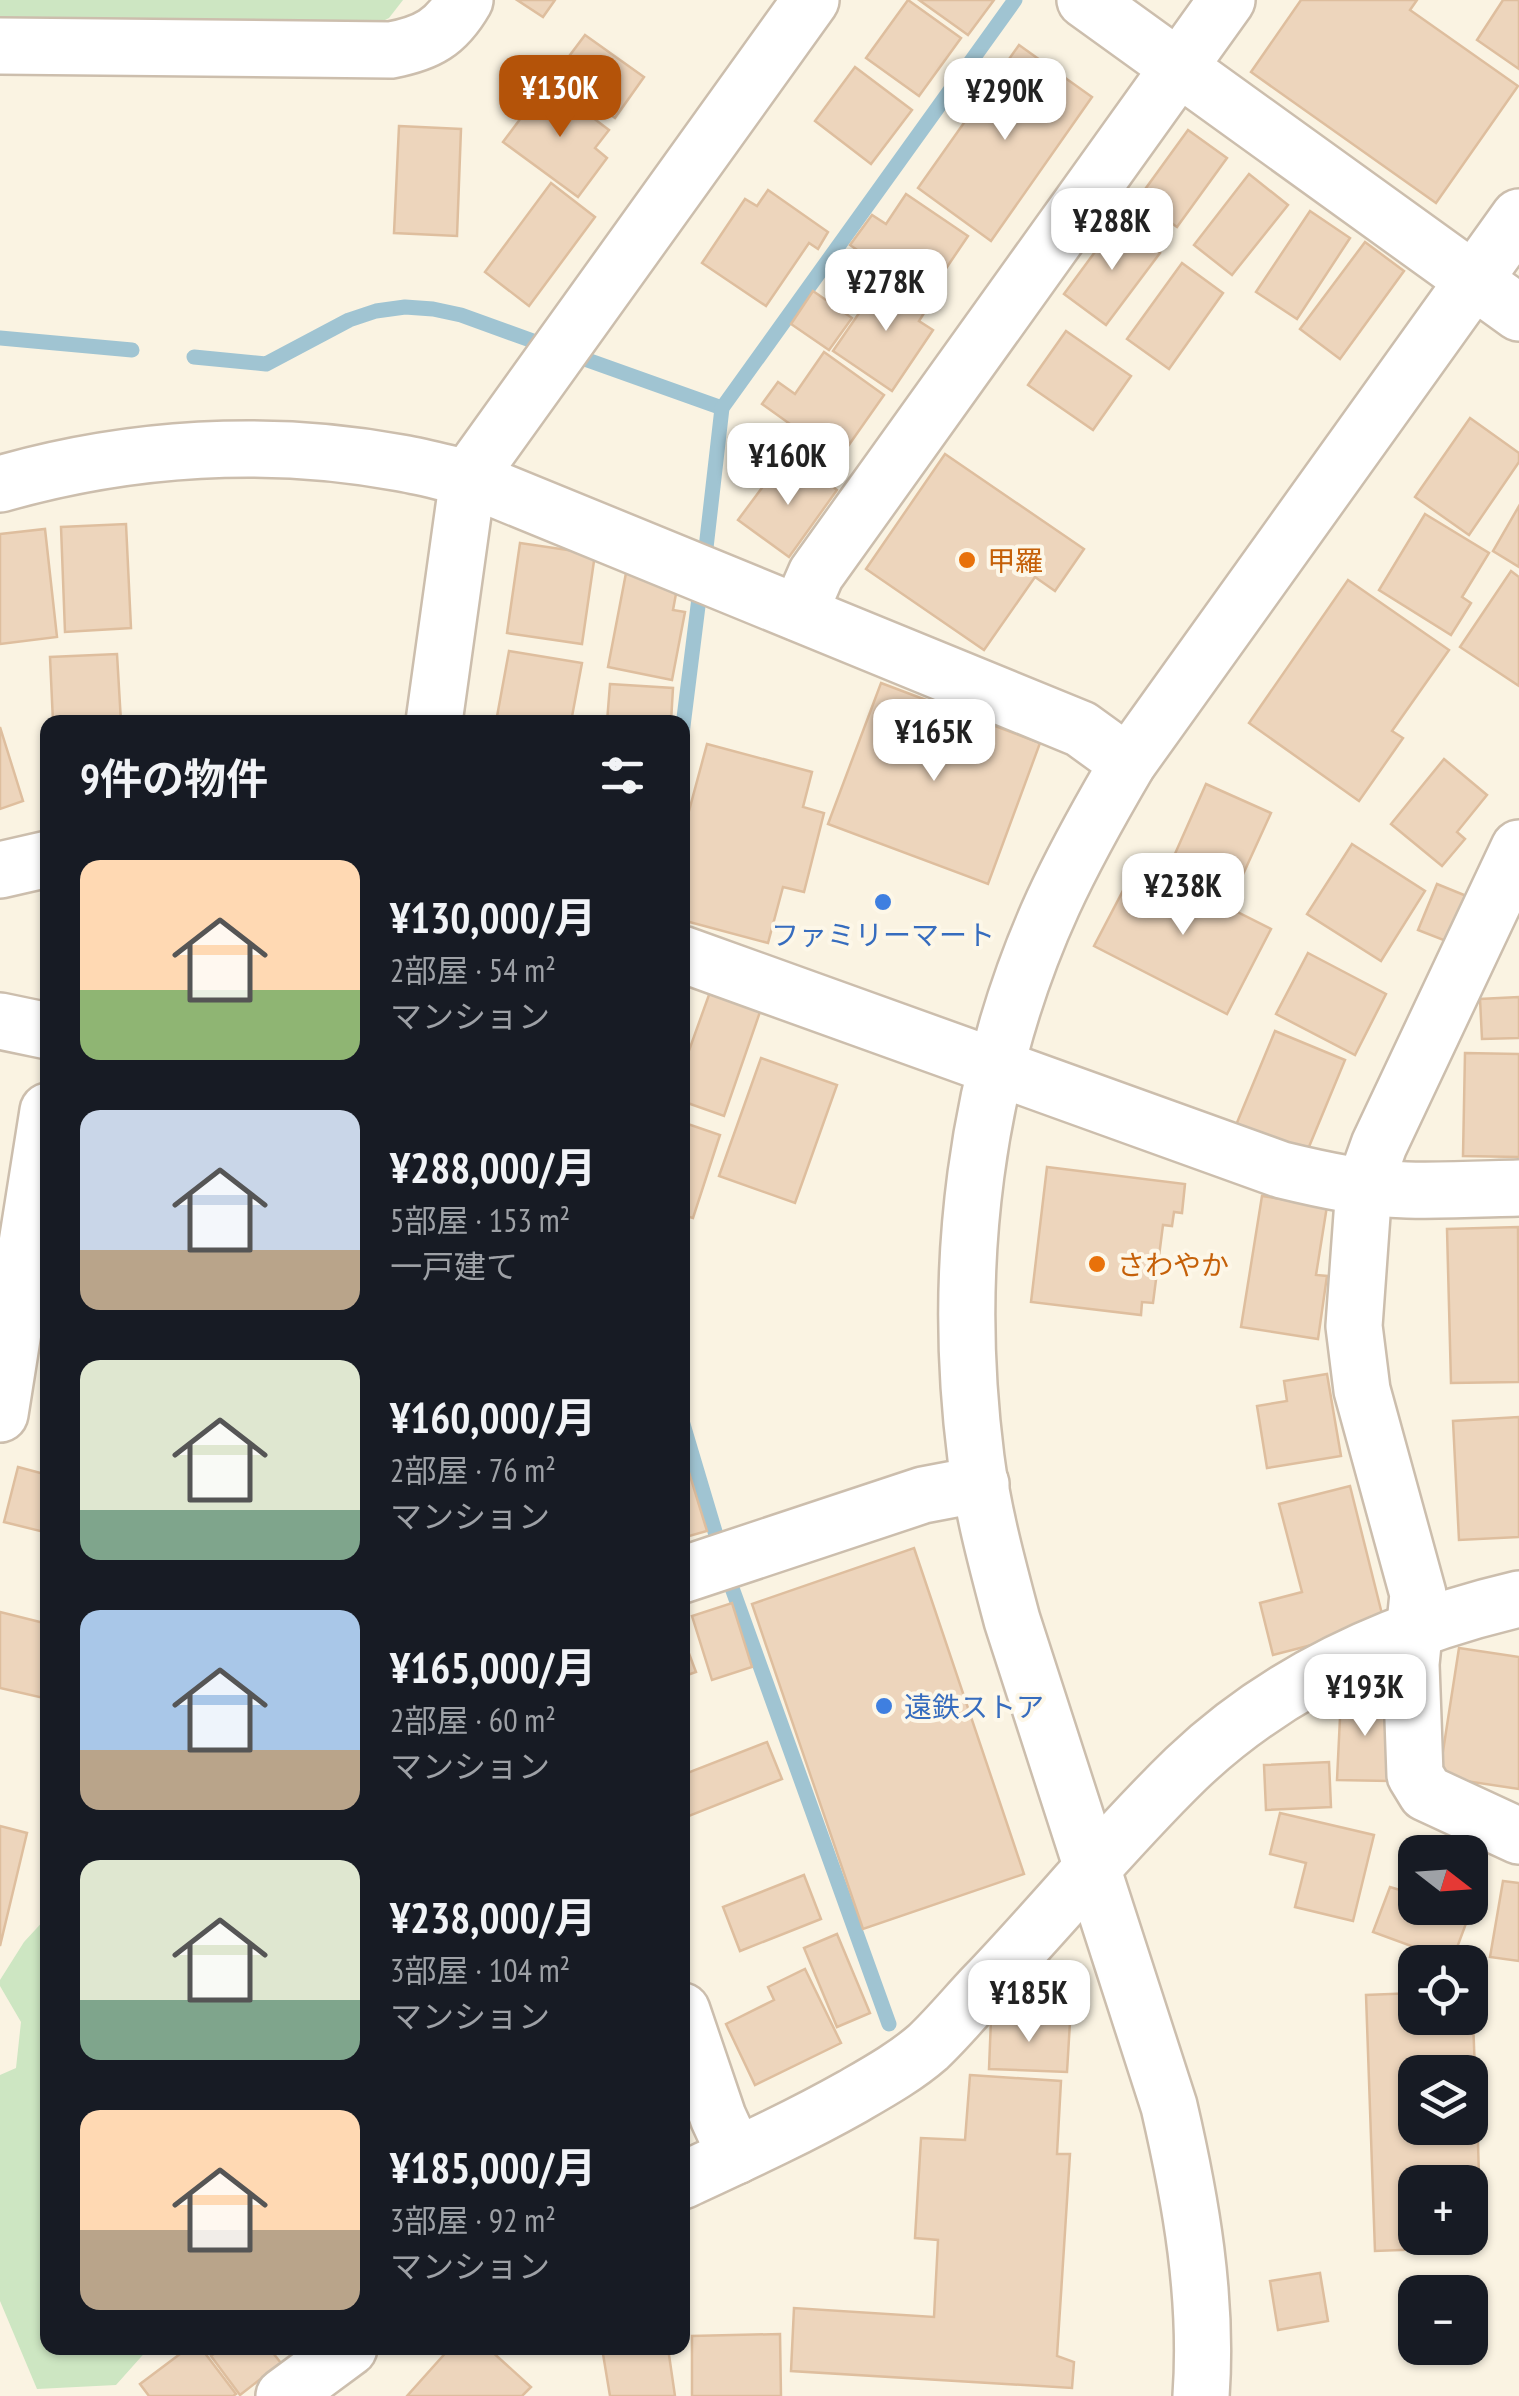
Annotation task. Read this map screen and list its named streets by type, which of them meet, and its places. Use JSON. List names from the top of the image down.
{
  "places": [
    "甲羅",
    "ファミリーマート",
    "さわやか",
    "遠鉄ストア"
  ],
  "north": "right",
  "page": {
    "price": [
      "¥130K",
      "¥290K",
      "¥288K",
      "¥278K",
      "¥160K",
      "¥165K",
      "¥238K",
      "¥193K",
      "¥185K"
    ],
    "heading": "9件の物件",
    "list": [
      {
        "name": "¥130,000/月",
        "note": "2部屋 · 54 m² · マンション"
      },
      {
        "name": "¥288,000/月",
        "note": "5部屋 · 153 m² · 一戸建て"
      },
      {
        "name": "¥160,000/月",
        "note": "2部屋 · 76 m² · マンション"
      },
      {
        "name": "¥165,000/月",
        "note": "2部屋 · 60 m² · マンション"
      },
      {
        "name": "¥238,000/月",
        "note": "3部屋 · 104 m² · マンション"
      },
      {
        "name": "¥185,000/月",
        "note": "3部屋 · 92 m² · マンション"
      }
    ],
    "map_buttons": ["+", "−"]
  }
}
